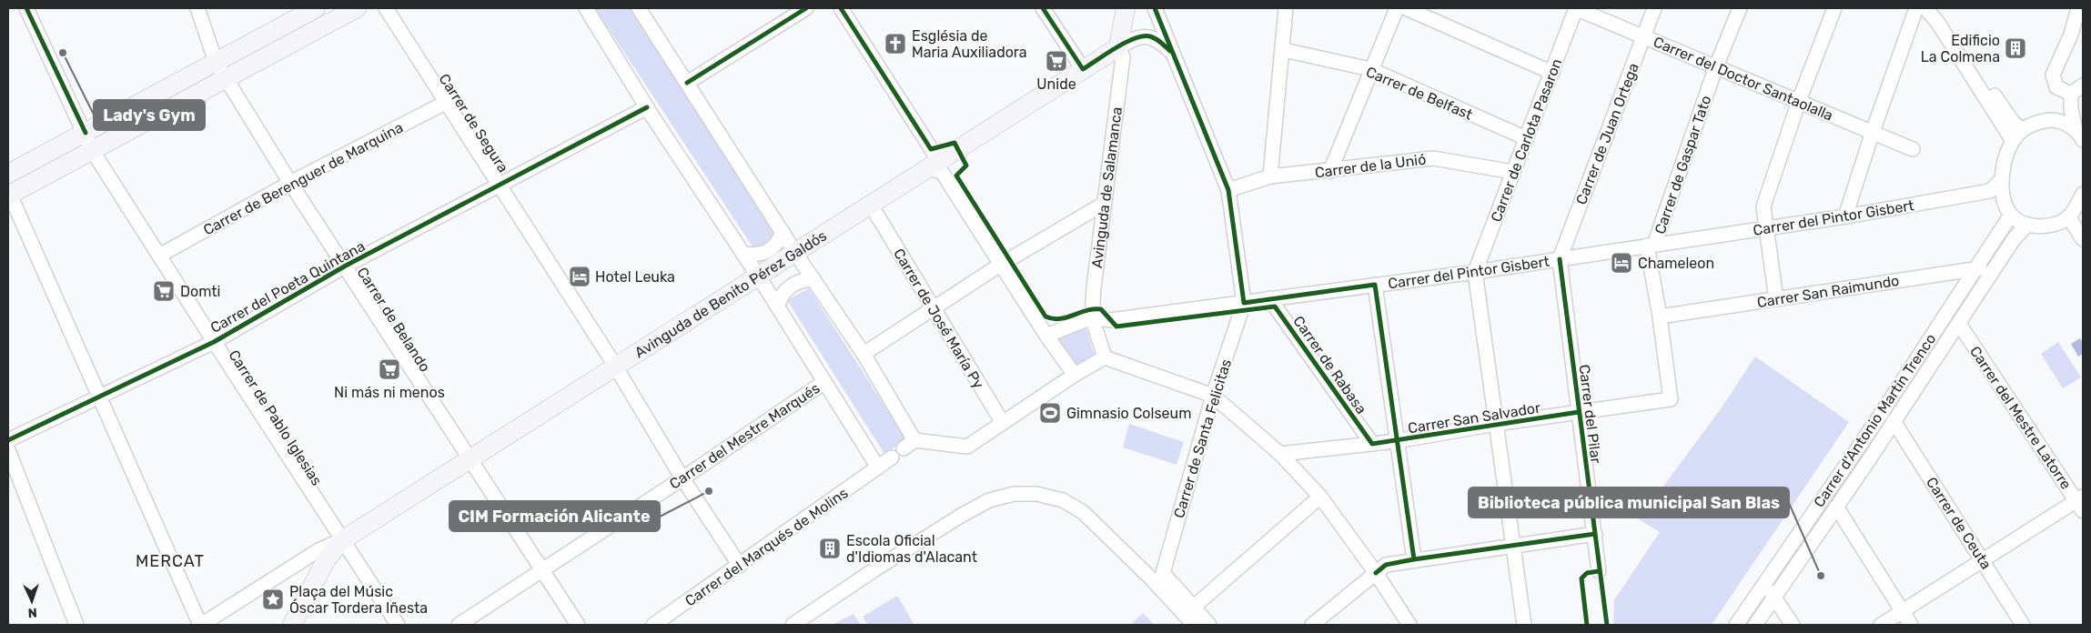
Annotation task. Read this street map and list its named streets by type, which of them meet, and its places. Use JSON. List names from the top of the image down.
{
  "streets": {
    "main road": ["Avinguda de Salamanca", "Avinguda de Benito Pérez Galdós"],
    "street": [
      "Carrer del Doctor Santaolalla",
      "Carrer de Belfast",
      "Carrer de Segura",
      "Carrer de Juan Ortega",
      "Carrer de Carlota Pasaron",
      "Carrer de Gaspar Tato",
      "Carrer de la Unió",
      "Carrer de Berenguer de Marquina",
      "Carrer del Pintor Gisbert",
      "Carrer del Poeta Quintana",
      "Carrer San Raimundo",
      "Carrer de José María Py",
      "Carrer de Belando",
      "Carrer de Rabasa",
      "Carrer del Pilar",
      "Carrer de Pablo Iglesias",
      "Carrer San Salvador",
      "Carrer del Mestre Latorre",
      "Carrer d'Antonio Martín Trenco",
      "Carrer del Mestre Marqués",
      "Carrer de Santa Felicitas",
      "Carrer de Ceuta",
      "Carrer del Marqués de Molins"
    ]
  },
  "crossings": [
    ["Carrer del Doctor Santaolalla", "Carrer de Juan Ortega"],
    ["Carrer del Doctor Santaolalla", "Carrer de Carlota Pasaron"],
    ["Carrer del Doctor Santaolalla", "Carrer de Gaspar Tato"],
    ["Carrer de Belfast", "Carrer de Carlota Pasaron"],
    ["Carrer de Segura", "Carrer de Berenguer de Marquina"],
    ["Carrer de Segura", "Carrer del Poeta Quintana"],
    ["Carrer de Segura", "Avinguda de Benito Pérez Galdós"],
    ["Carrer de Segura", "Carrer del Mestre Marqués"],
    ["Carrer de Segura", "Carrer del Marqués de Molins"],
    ["Carrer de Juan Ortega", "Carrer del Pintor Gisbert"],
    ["Carrer de Juan Ortega", "Carrer del Pilar"],
    ["Carrer de Carlota Pasaron", "Carrer de la Unió"],
    ["Carrer de Carlota Pasaron", "Carrer del Pintor Gisbert"],
    ["Carrer de Gaspar Tato", "Carrer del Pintor Gisbert"],
    ["Carrer de Berenguer de Marquina", "Carrer de Belando"],
    ["Carrer de Berenguer de Marquina", "Carrer de Pablo Iglesias"],
    ["Avinguda de Salamanca", "Carrer del Pintor Gisbert"],
    ["Avinguda de Salamanca", "Avinguda de Benito Pérez Galdós"],
    ["Carrer del Pintor Gisbert", "Carrer de Rabasa"],
    ["Carrer del Pintor Gisbert", "Carrer del Pilar"],
    ["Carrer del Pintor Gisbert", "Carrer de Santa Felicitas"],
    ["Carrer del Poeta Quintana", "Carrer de Belando"],
    ["Carrer del Poeta Quintana", "Carrer de Pablo Iglesias"],
    ["Carrer San Raimundo", "Carrer San Salvador"],
    ["Carrer San Raimundo", "Carrer d'Antonio Martín Trenco"],
    ["Avinguda de Benito Pérez Galdós", "Carrer de José María Py"],
    ["Avinguda de Benito Pérez Galdós", "Carrer de Belando"],
    ["Avinguda de Benito Pérez Galdós", "Carrer de Pablo Iglesias"],
    ["Carrer de Belando", "Carrer del Mestre Marqués"],
    ["Carrer de Rabasa", "Carrer San Salvador"],
    ["Carrer del Pilar", "Carrer San Salvador"],
    ["Carrer del Mestre Latorre", "Carrer d'Antonio Martín Trenco"],
    ["Carrer d'Antonio Martín Trenco", "Carrer de Ceuta"]
  ],
  "districts": ["MERCAT"],
  "places": {
    "church": ["Església de Maria Auxiliadora"],
    "building": ["Edificio La Colmena", "Escola Oficial d'Idiomas d'Alacant"],
    "other": ["Lady's Gym", "CIM Formación Alicante", "Biblioteca pública municipal San Blas"],
    "supermarket": ["Unide", "Domti", "Ni más ni menos"],
    "hotel": ["Chameleon", "Hotel Leuka"],
    "sports": ["Gimnasio Colseum"],
    "place": ["Plaça del Músic Óscar Tordera Iñesta"]
  },
  "north": "bottom"
}
